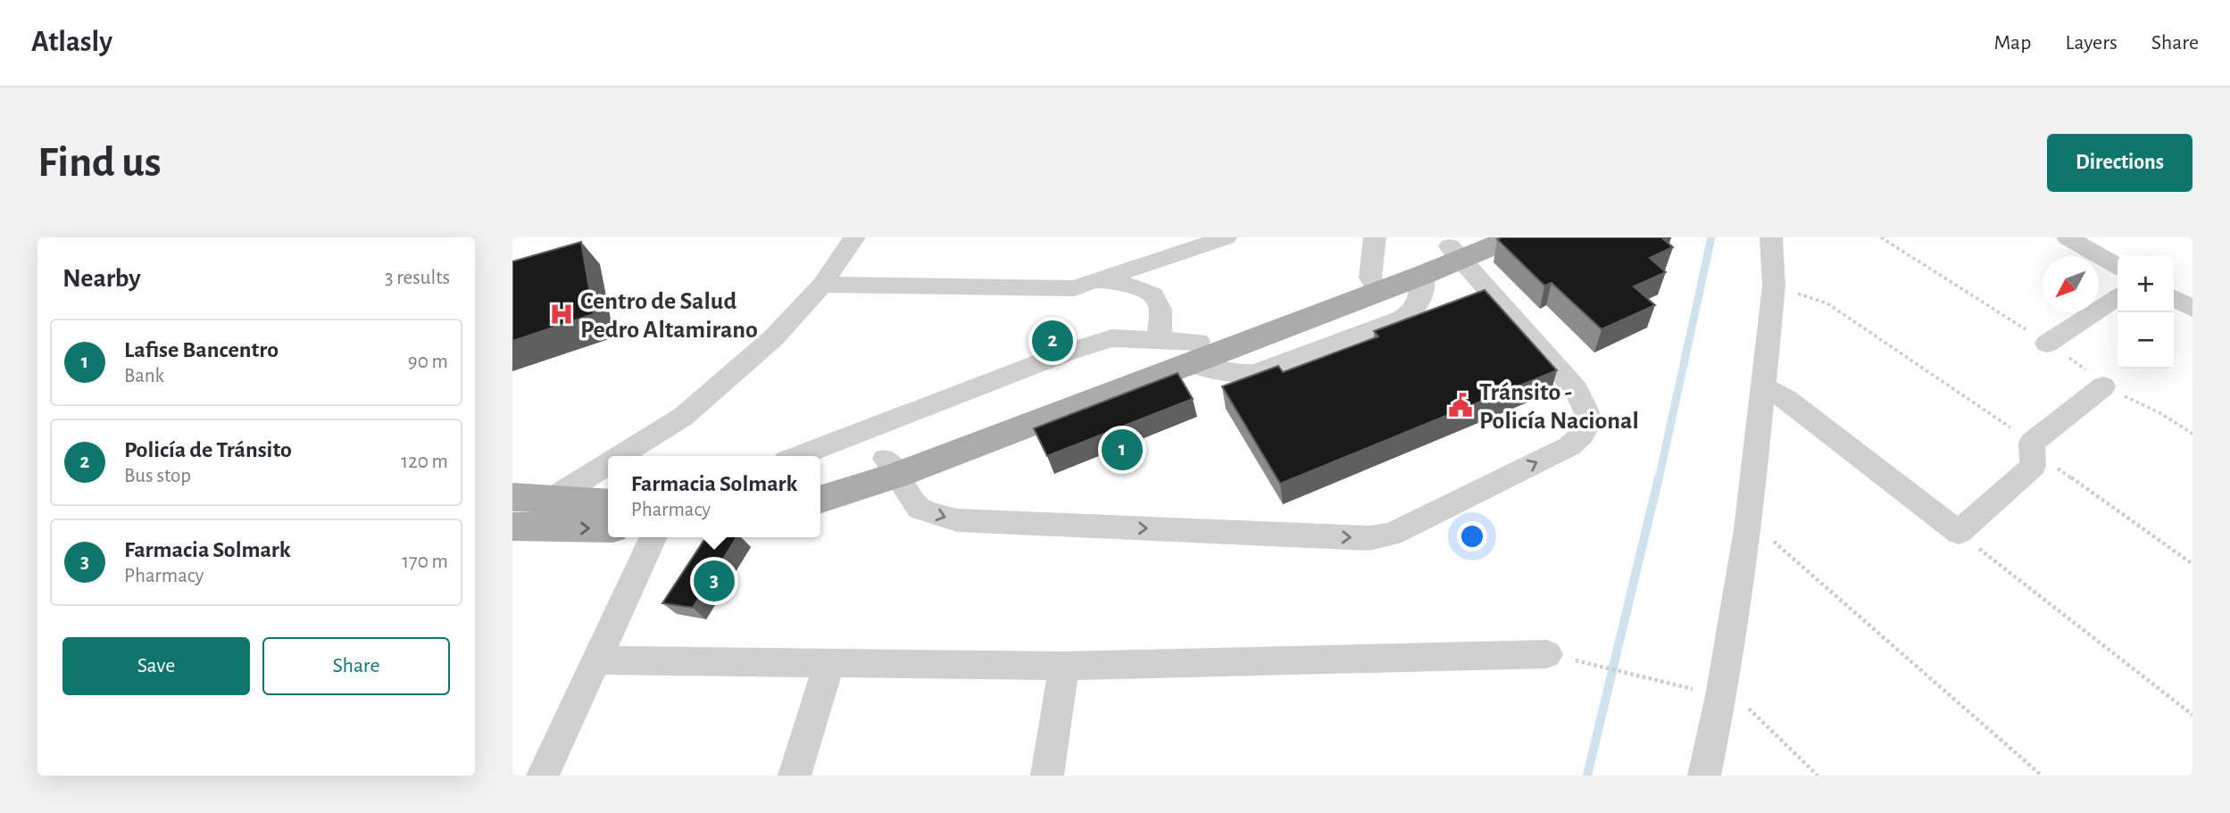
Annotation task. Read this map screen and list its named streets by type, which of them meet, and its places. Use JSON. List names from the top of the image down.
{
  "places": {
    "hospital": ["Centro de Salud Pedro Altamirano"],
    "public building": ["Tránsito - Policía Nacional"]
  },
  "north": "bottom left",
  "page": {
    "header": "Atlasly",
    "nav": ["Map", "Layers", "Share"],
    "buttons": [
      "Directions",
      ["Save", "Share"]
    ],
    "title": "Find us",
    "heading": ["Nearby", "3 results"],
    "map_buttons": ["+", "−"],
    "pins": ["2", "1", "3"],
    "list": [
      {
        "mark": "1",
        "name": "Lafise Bancentro",
        "note": "Bank",
        "value": "90 m"
      },
      {
        "mark": "2",
        "name": "Policía de Tránsito",
        "note": "Bus stop",
        "value": "120 m"
      },
      {
        "mark": "3",
        "name": "Farmacia Solmark",
        "note": "Pharmacy",
        "value": "170 m"
      }
    ],
    "popup": ["Farmacia Solmark", "Pharmacy"]
  }
}
